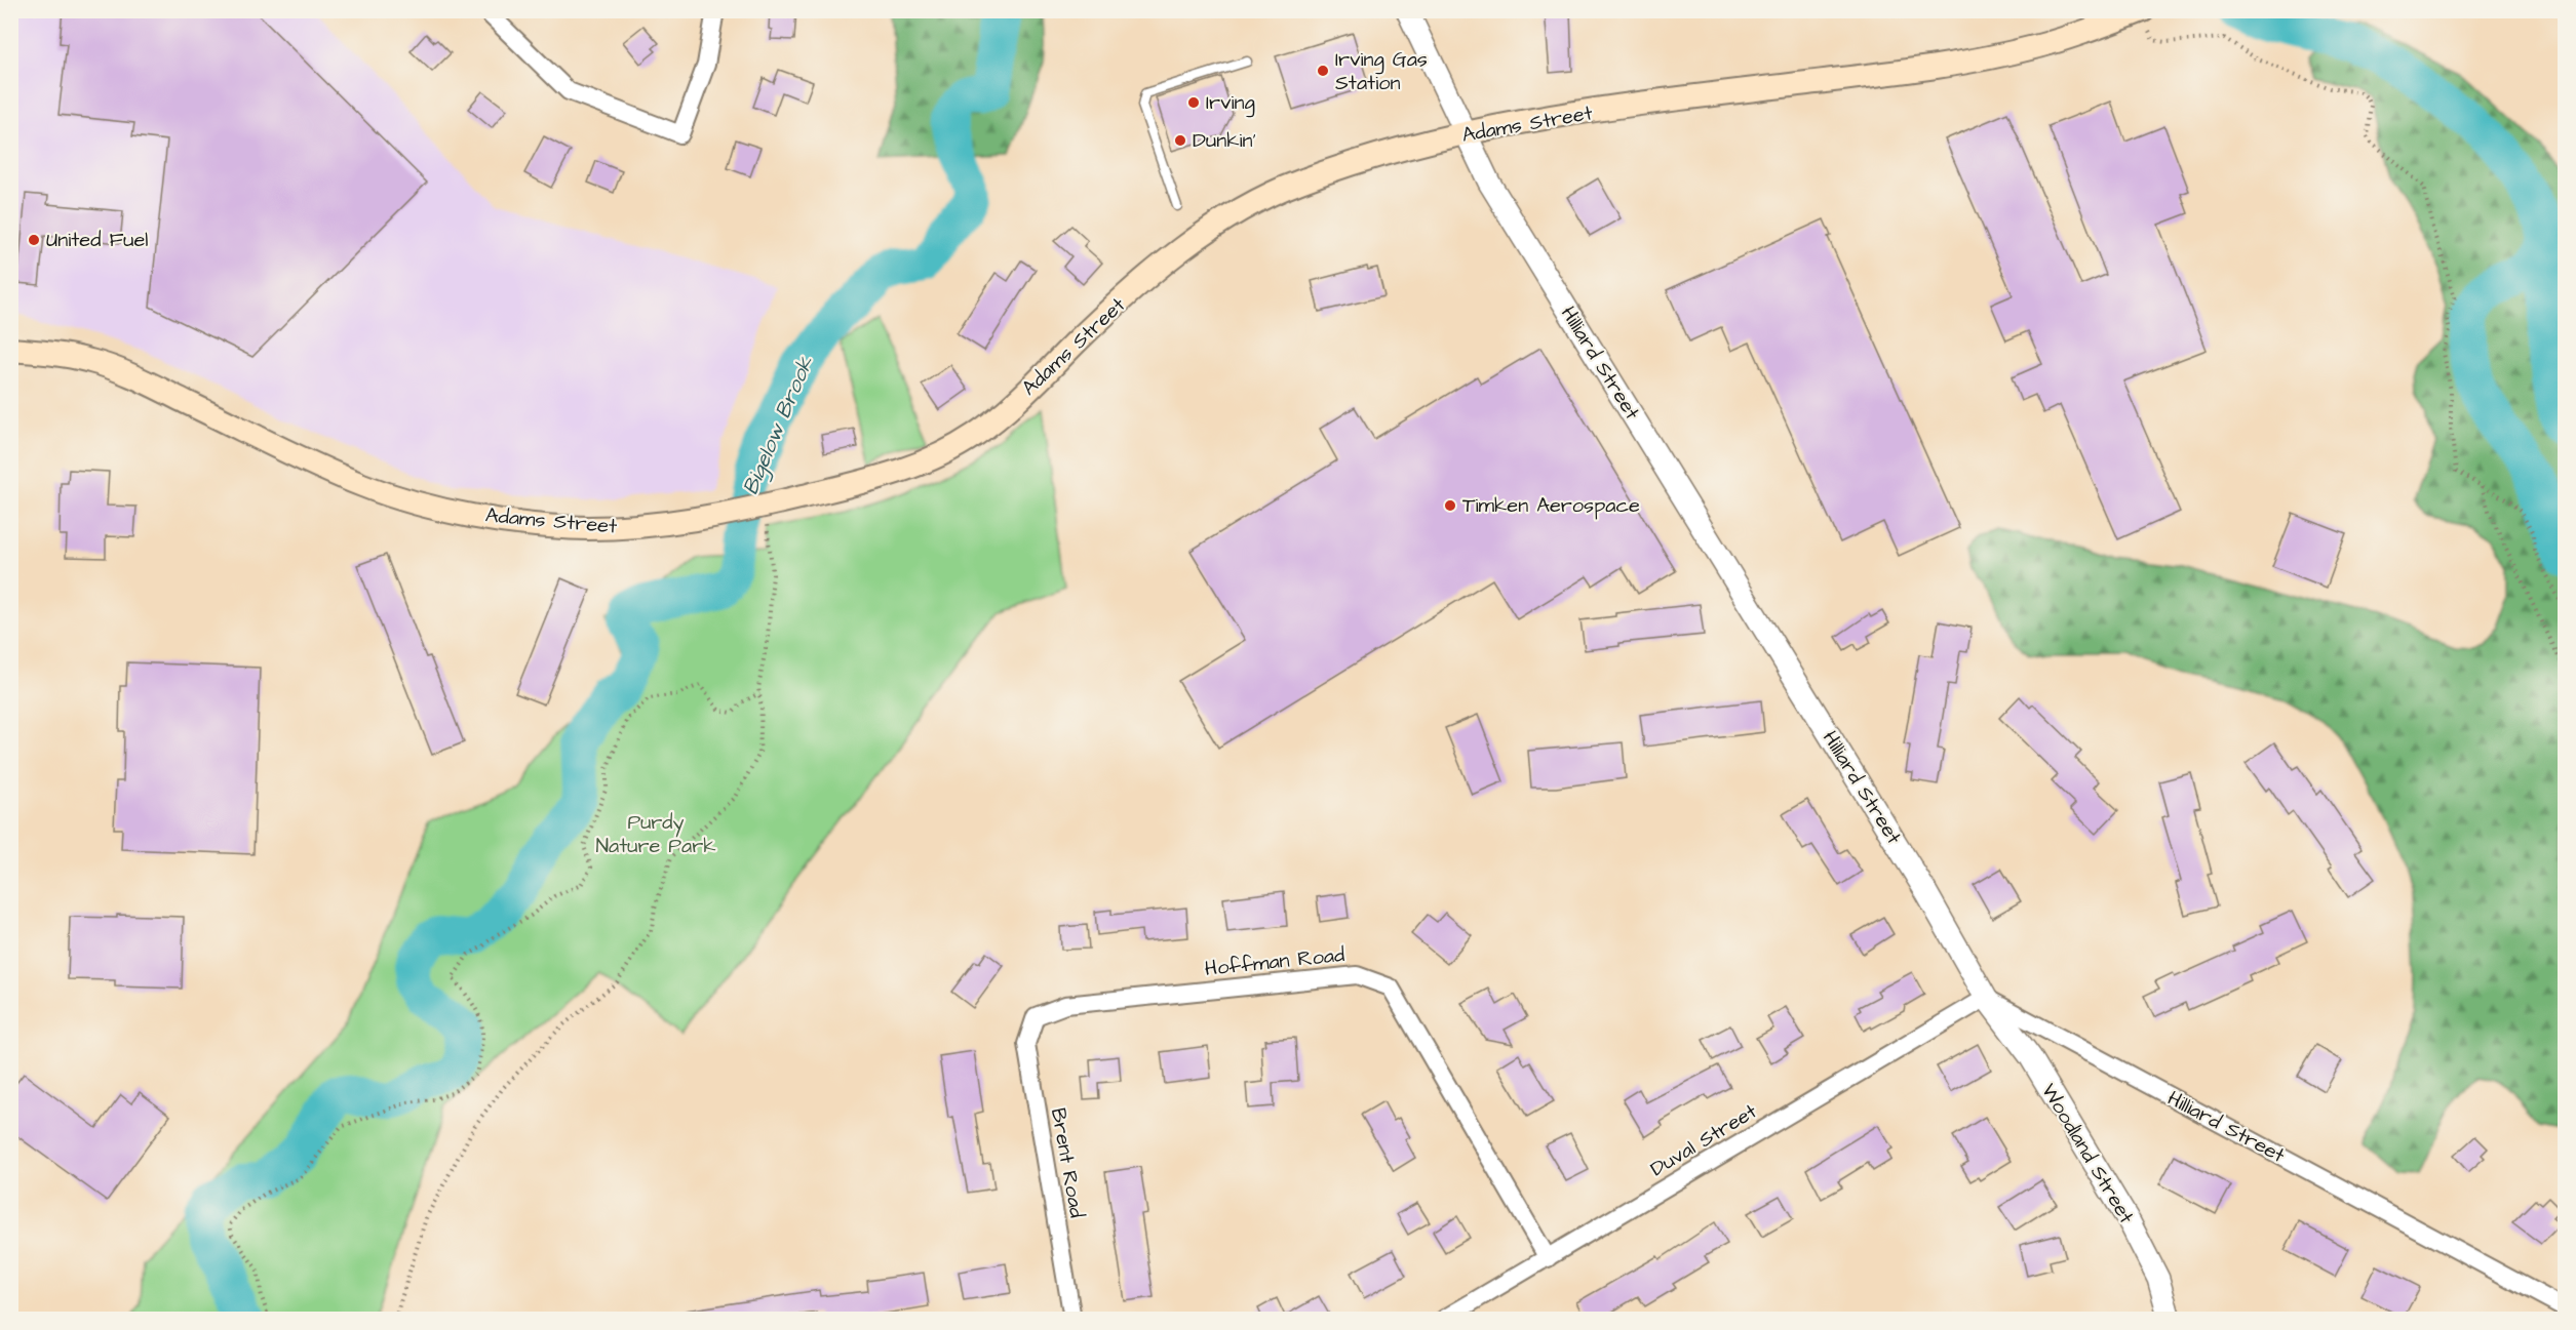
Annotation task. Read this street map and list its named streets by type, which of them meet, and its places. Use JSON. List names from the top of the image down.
{
  "streets": {
    "main road": ["Adams Street"],
    "street": [
      "Hilliard Street",
      "Hoffman Road",
      "Duval Street",
      "Woodland Street",
      "Brent Road"
    ]
  },
  "crossings": [
    ["Adams Street", "Hilliard Street"],
    ["Hilliard Street", "Duval Street"],
    ["Hilliard Street", "Woodland Street"],
    ["Hoffman Road", "Duval Street"],
    ["Hoffman Road", "Brent Road"],
    ["Duval Street", "Woodland Street"]
  ],
  "water": ["Bigelow Brook"],
  "parks": ["Purdy Nature Park"],
  "places": [
    "Irving Gas Station",
    "Irving",
    "Dunkin'",
    "United Fuel",
    "Timken Aerospace"
  ]
}
